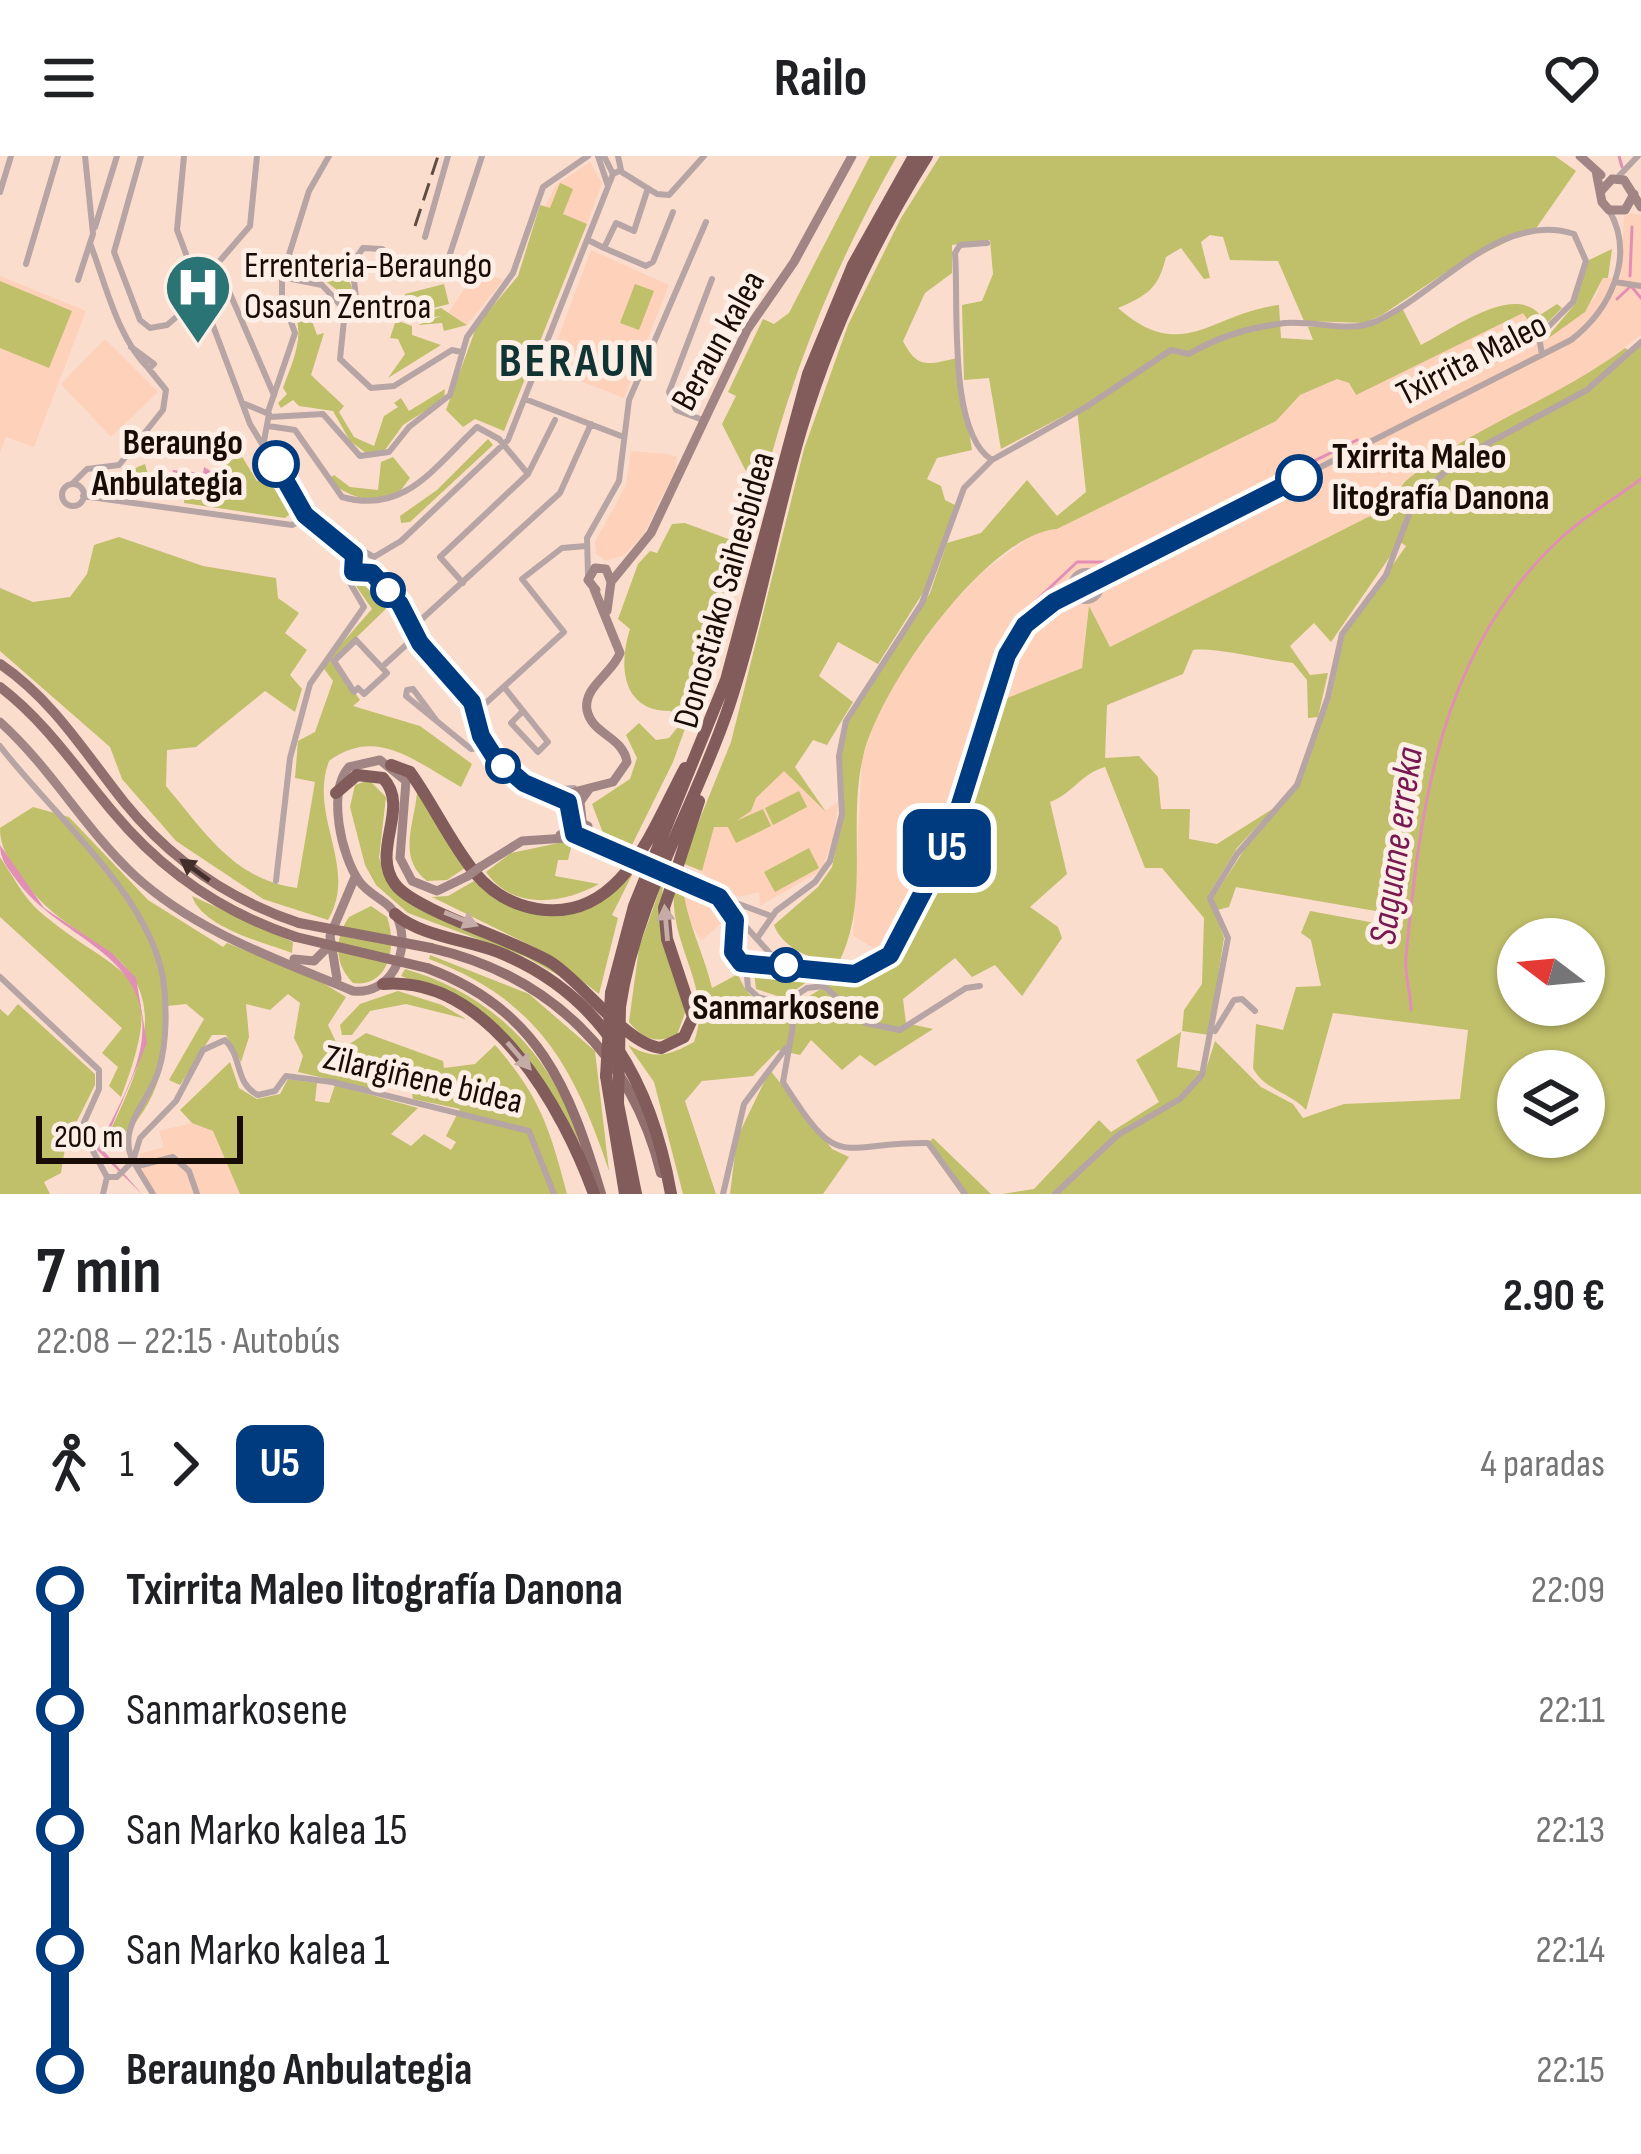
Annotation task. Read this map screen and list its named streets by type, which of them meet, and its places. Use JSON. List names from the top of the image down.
{
  "streets": {
    "highway": ["Donostiako Saihesbidea"],
    "street": ["Beraun kalea", "Txirrita Maleo", "Zilargiñene bidea"]
  },
  "districts": ["BERAUN"],
  "water": ["Saguane erreka"],
  "places": {
    "hospital": ["Errenteria-Beraungo Osasun Zentroa"],
    "other": ["Beraungo Anbulategia", "Txirrita Maleo litografía Danona", "Sanmarkosene"]
  },
  "lines": ["bus line U5"],
  "scale_bar": "200 m",
  "north": "left",
  "page": {
    "header": "Railo",
    "on_map": "U5",
    "scale": "200 m",
    "heading": ["7 min", "22:08 – 22:15 · Autobús", "2.90 €"],
    "legs": ["1", "U5", "4 paradas"],
    "list": [
      {
        "name": "Txirrita Maleo litografía Danona",
        "value": "22:09"
      },
      {
        "name": "Sanmarkosene",
        "value": "22:11"
      },
      {
        "name": "San Marko kalea 15",
        "value": "22:13"
      },
      {
        "name": "San Marko kalea 1",
        "value": "22:14"
      },
      {
        "name": "Beraungo Anbulategia",
        "value": "22:15"
      }
    ]
  }
}
